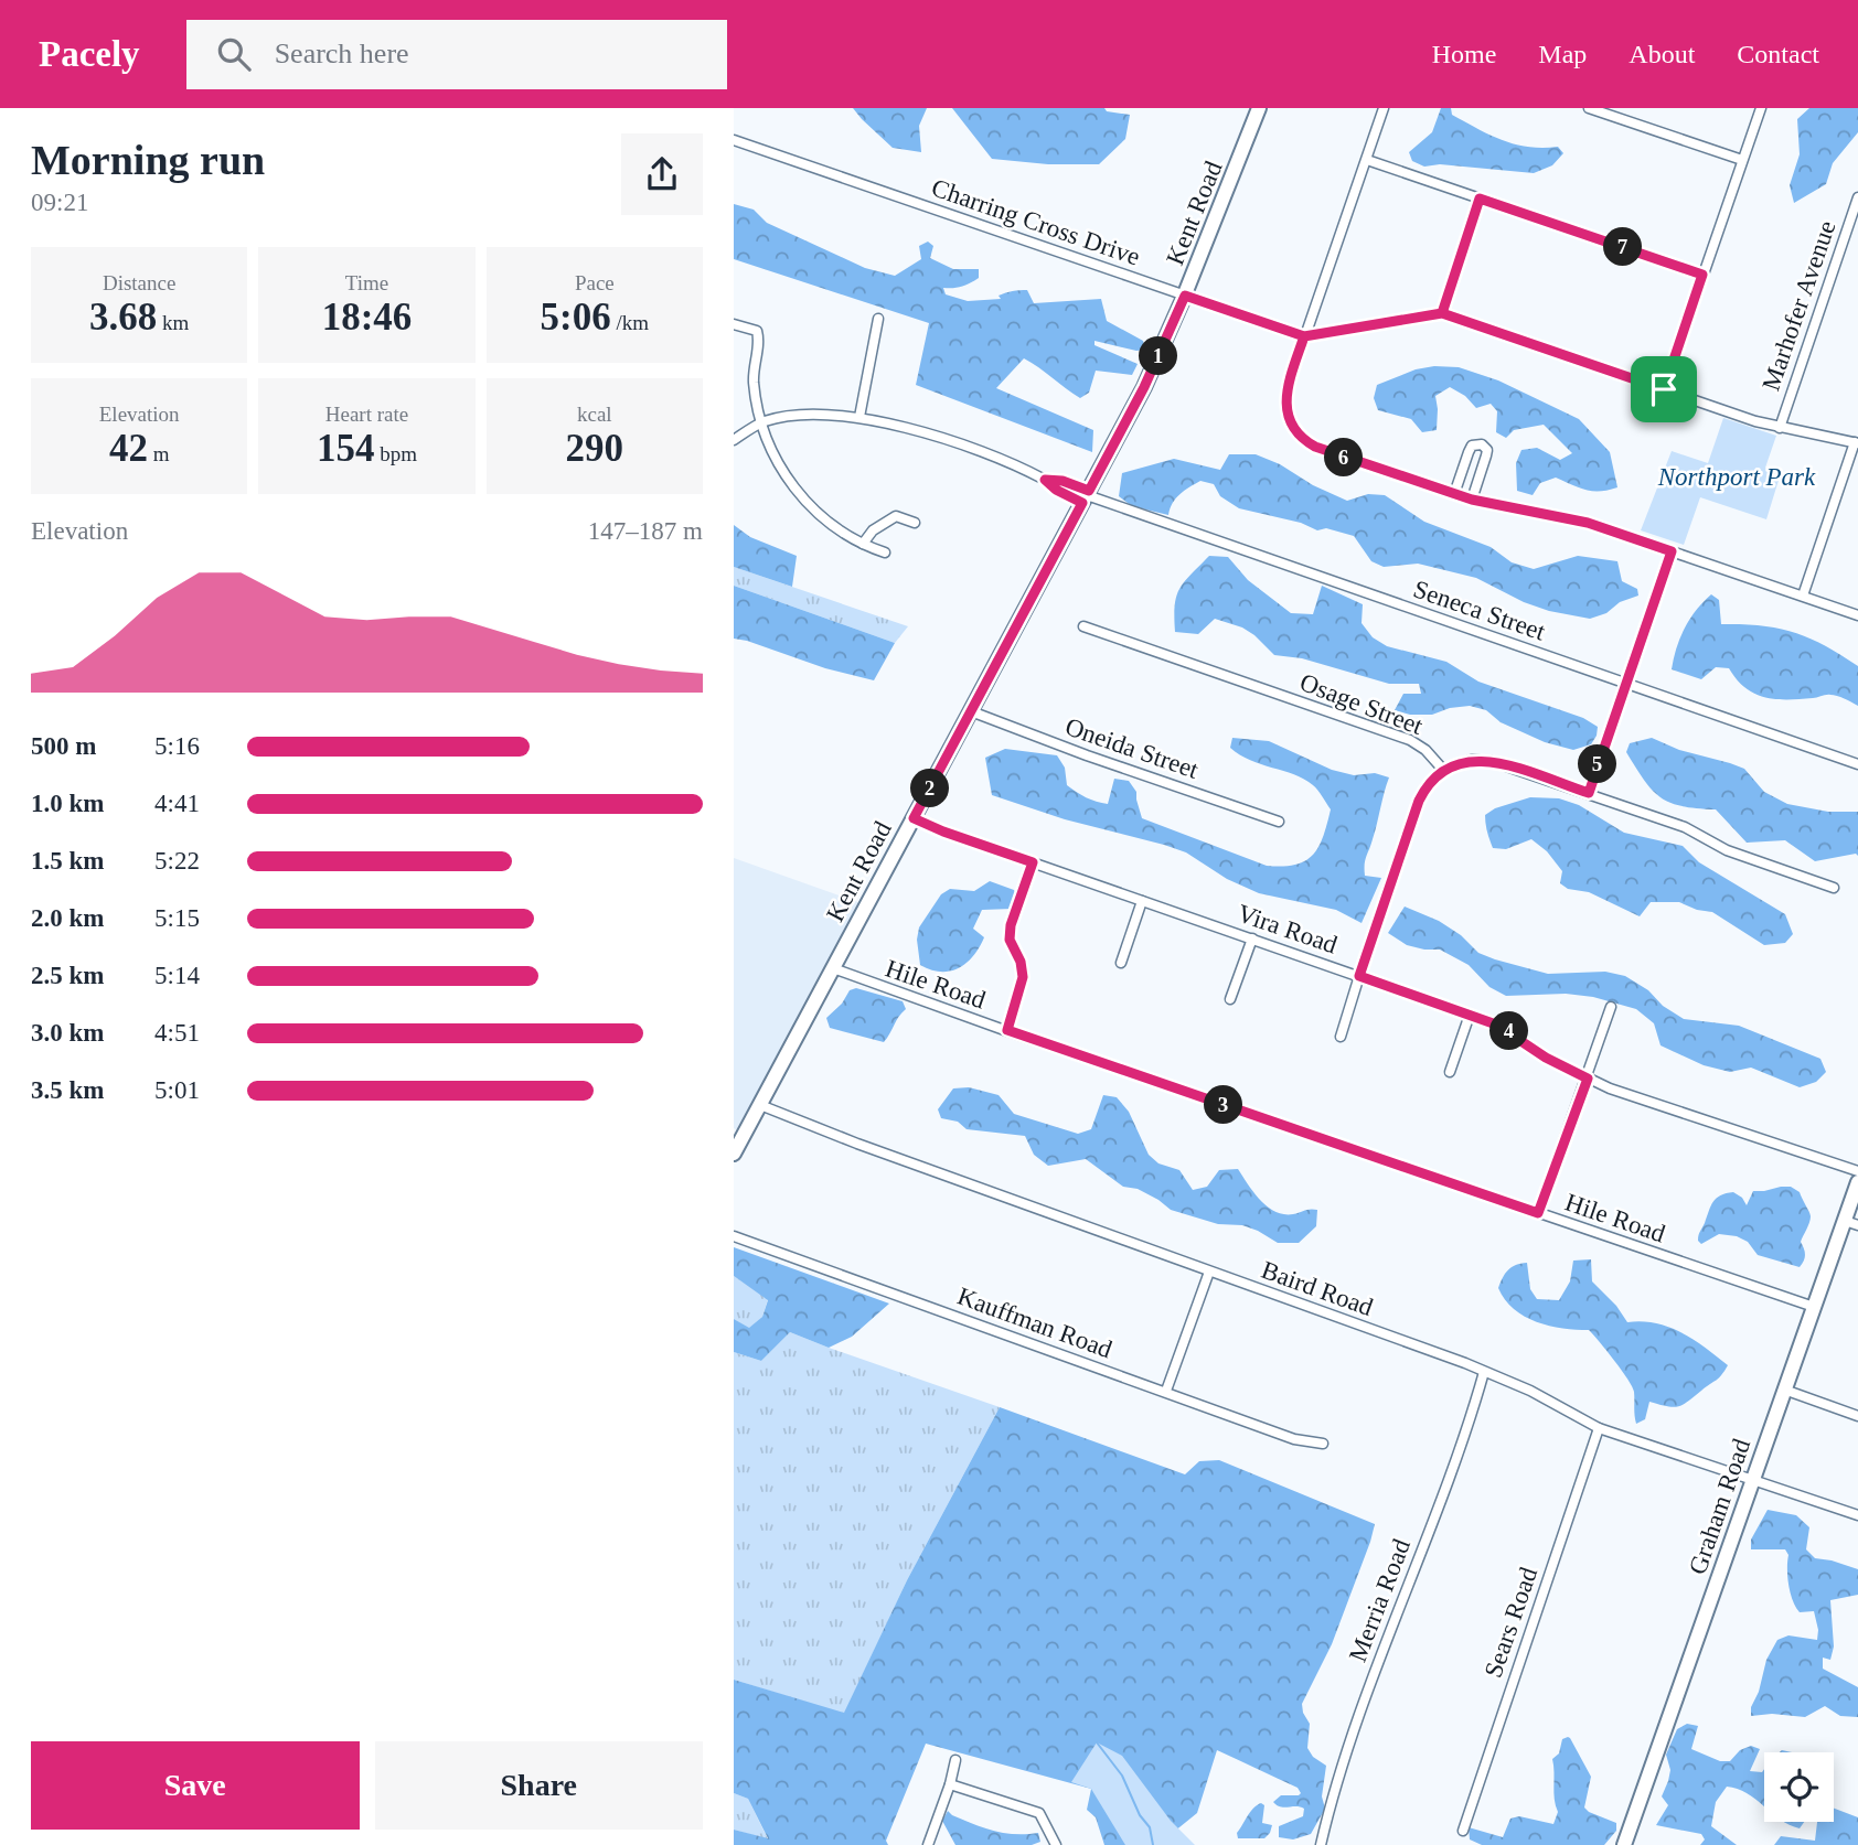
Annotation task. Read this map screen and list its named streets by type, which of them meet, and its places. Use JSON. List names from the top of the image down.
{
  "streets": {
    "main road": ["Kent Road", "Graham Road"],
    "street": [
      "Charring Cross Drive",
      "Marhofer Avenue",
      "Seneca Street",
      "Osage Street",
      "Oneida Street",
      "Vira Road",
      "Hile Road",
      "Baird Road",
      "Kauffman Road",
      "Merria Road",
      "Sears Road"
    ]
  },
  "crossings": [
    ["Kent Road", "Charring Cross Drive"],
    ["Kent Road", "Seneca Street"],
    ["Kent Road", "Oneida Street"],
    ["Kent Road", "Vira Road"],
    ["Kent Road", "Hile Road"],
    ["Kent Road", "Baird Road"],
    ["Charring Cross Drive", "Marhofer Avenue"],
    ["Hile Road", "Graham Road"],
    ["Baird Road", "Graham Road"],
    ["Baird Road", "Merria Road"],
    ["Baird Road", "Sears Road"]
  ],
  "parks": ["Northport Park"],
  "page": {
    "header": "Pacely",
    "search": "Search here",
    "nav": [
      "Home",
      "Map",
      "About",
      "Contact"
    ],
    "heading": ["Morning run", "09:21"],
    "pins": [
      "7",
      "1",
      "6",
      "5",
      "2",
      "4",
      "3"
    ],
    "stats": [
      ["Distance", "3.68 km"],
      ["Time", "18:46"],
      ["Pace", "5:06 /km"],
      ["Elevation", "42 m"],
      ["Heart rate", "154 bpm"],
      ["kcal", "290"]
    ],
    "chart": ["Elevation", "147–187 m"],
    "list": [
      {
        "name": "500 m",
        "note": "5:16"
      },
      {
        "name": "1.0 km",
        "note": "4:41"
      },
      {
        "name": "1.5 km",
        "note": "5:22"
      },
      {
        "name": "2.0 km",
        "note": "5:15"
      },
      {
        "name": "2.5 km",
        "note": "5:14"
      },
      {
        "name": "3.0 km",
        "note": "4:51"
      },
      {
        "name": "3.5 km",
        "note": "5:01"
      }
    ],
    "buttons": ["Save", "Share"]
  }
}
